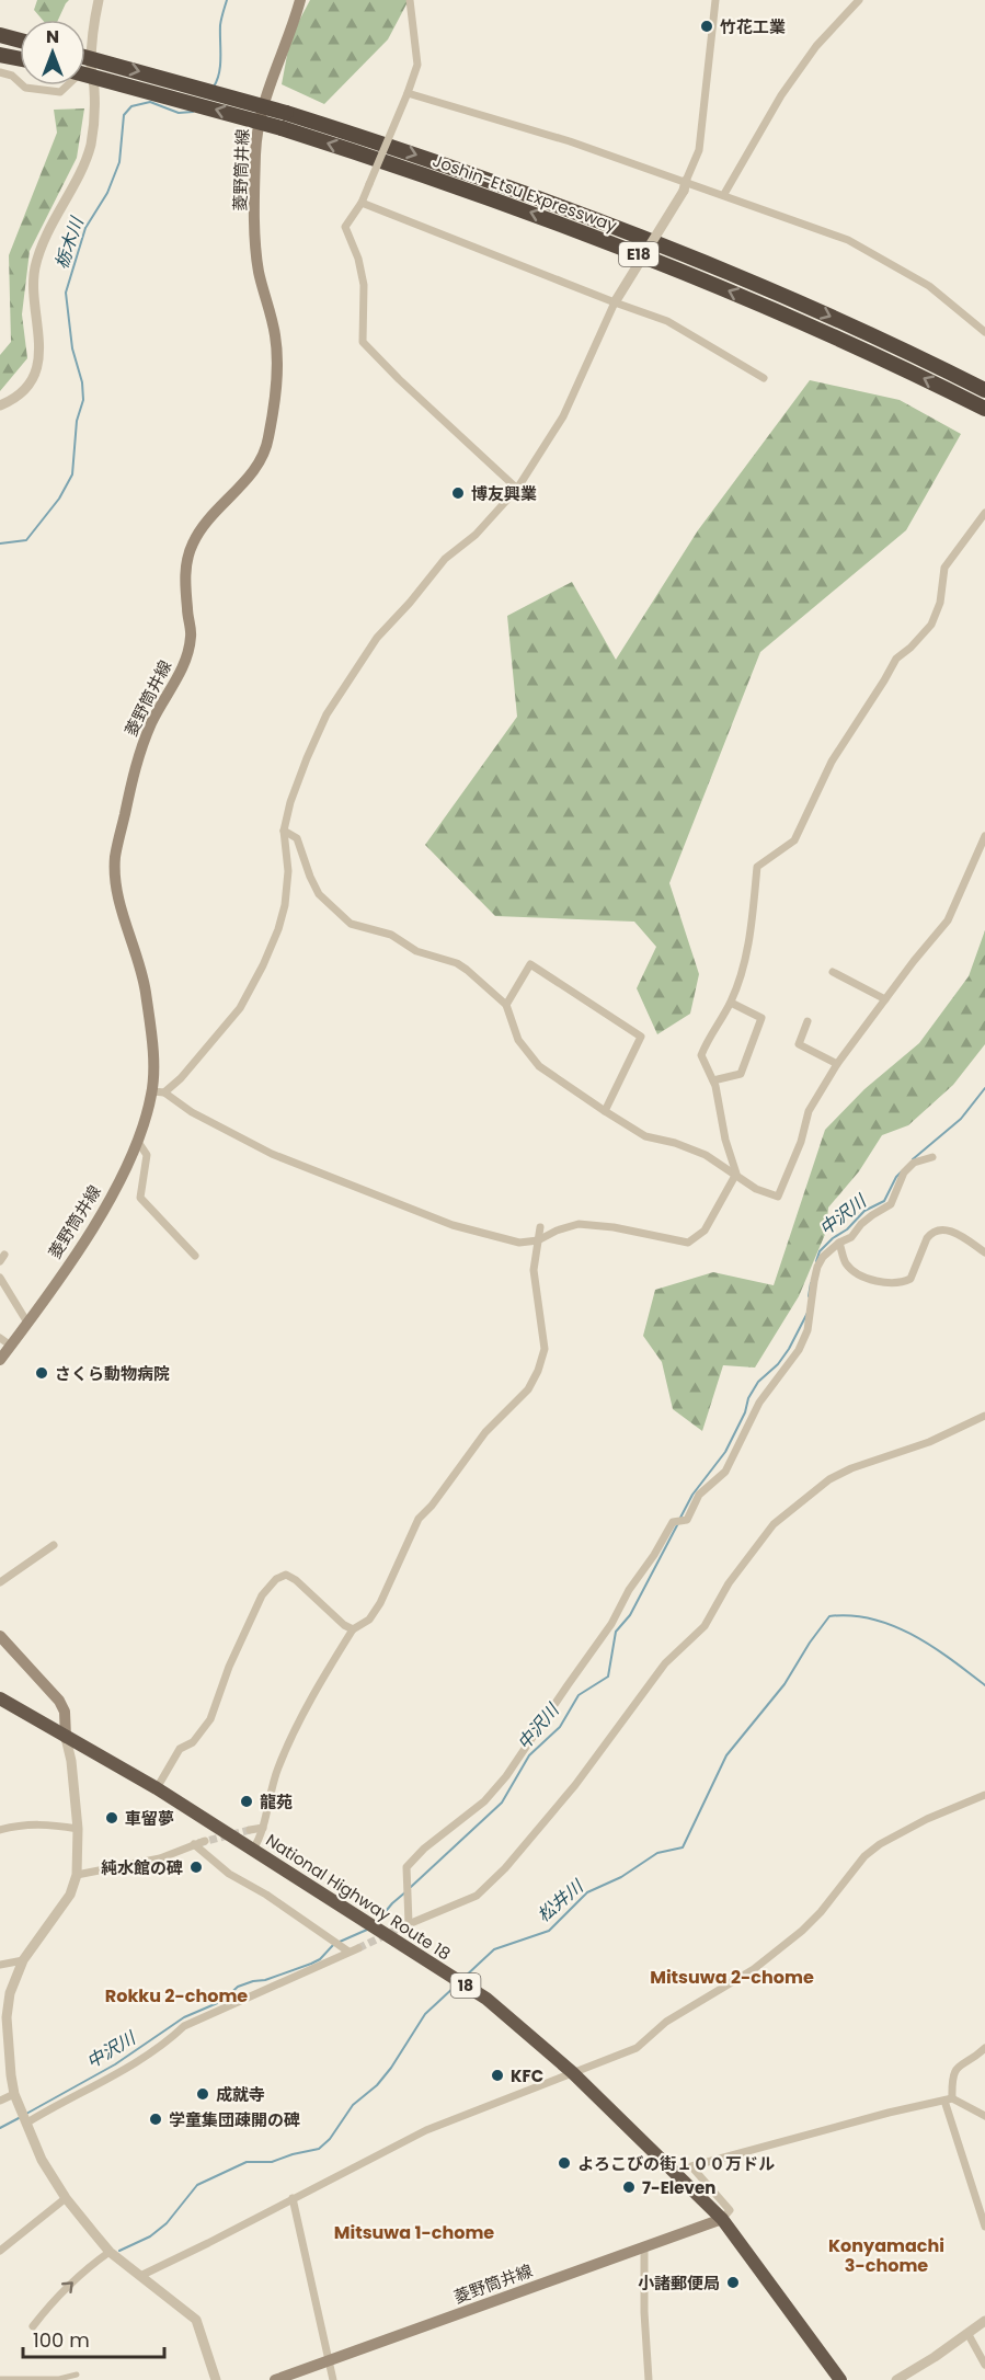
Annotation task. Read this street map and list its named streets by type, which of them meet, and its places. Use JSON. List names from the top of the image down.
{
  "streets": {
    "highway": [
      "Joshin-Etsu Expressway",
      "E18",
      "National Highway Route 18",
      "18"
    ],
    "main road": ["菱野筒井線"]
  },
  "crossings": [
    ["菱野筒井線", "National Highway Route 18"]
  ],
  "districts": [
    "Mitsuwa 2-chome",
    "Rokku 2-chome",
    "Mitsuwa 1-chome",
    "Konyamachi 3-chome"
  ],
  "water": ["栃木川", "中沢川", "松井川"],
  "places": [
    "竹花工業",
    "博友興業",
    "さくら動物病院",
    "龍苑",
    "車留夢",
    "純水館の碑",
    "KFC",
    "成就寺",
    "学童集団疎開の碑",
    "よろこびの街１００万ドル",
    "7-Eleven",
    "小諸郵便局"
  ],
  "scale_bar": "100 m",
  "north": "top"
}
